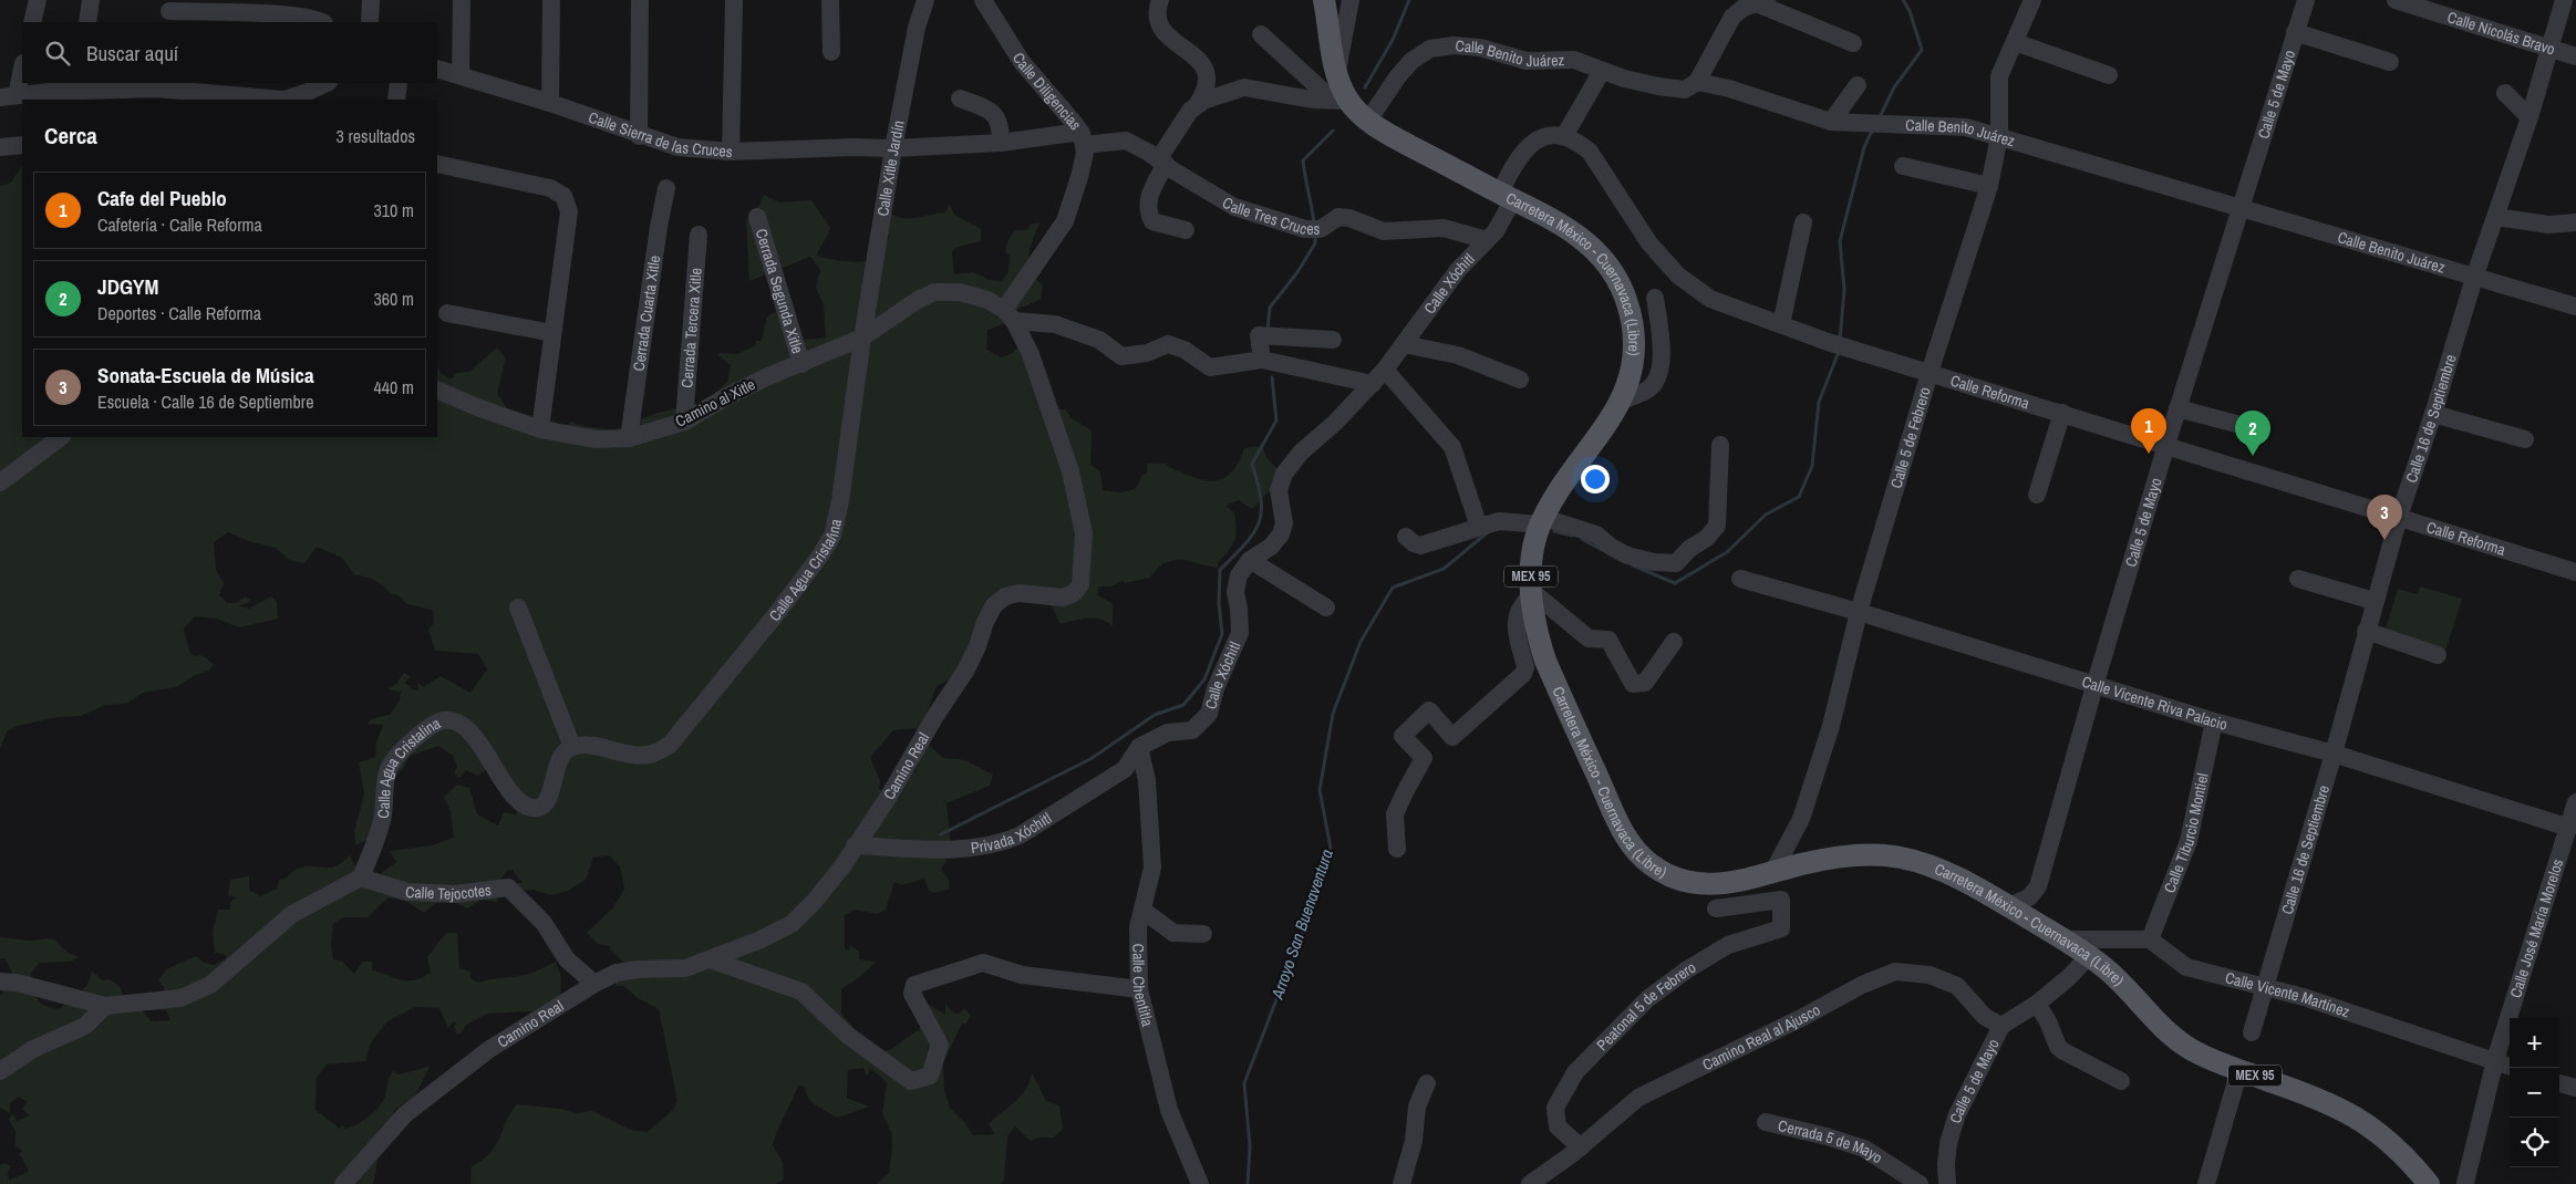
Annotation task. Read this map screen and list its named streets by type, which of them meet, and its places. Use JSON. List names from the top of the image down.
{
  "streets": {
    "main road": ["Carretera México - Cuernavaca (Libre)", "MEX 95"],
    "street": [
      "Calle Nicolás Bravo",
      "Calle Benito Juárez",
      "Calle Diligencias",
      "Calle 5 de Mayo",
      "Calle Sierra de las Cruces",
      "Calle Xitle Jardín",
      "Calle Tres Cruces",
      "Calle Xóchitl",
      "Cerrada Segunda Xitle",
      "Cerrada Cuarta Xitle",
      "Cerrada Tercera Xitle",
      "Calle Reforma",
      "Camino al Xitle",
      "Calle 16 de Septiembre",
      "Calle 5 de Febrero",
      "Calle Agua Cristalina",
      "Calle Vicente Riva Palacio",
      "Camino Real",
      "Privada Xóchitl",
      "Calle Tiburcio Montiel",
      "Calle Tejocotes",
      "Calle José María Morelos",
      "Calle Chentitla",
      "Calle Vicente Martínez",
      "Peatonal 5 de Febrero",
      "Camino Real al Ajusco",
      "Cerrada 5 de Mayo"
    ]
  },
  "crossings": [
    ["Calle Nicolás Bravo", "Calle 16 de Septiembre"],
    ["Calle Benito Juárez", "Calle 5 de Mayo"],
    ["Calle Benito Juárez", "Carretera México - Cuernavaca (Libre)"],
    ["Calle Benito Juárez", "Calle 16 de Septiembre"],
    ["Calle Benito Juárez", "Calle 5 de Febrero"],
    ["Calle Diligencias", "Calle Tres Cruces"],
    ["Calle Diligencias", "Camino Real"],
    ["Calle 5 de Mayo", "Carretera México - Cuernavaca (Libre)"],
    ["Calle 5 de Mayo", "Calle Reforma"],
    ["Calle 5 de Mayo", "Calle Vicente Riva Palacio"],
    ["Calle 5 de Mayo", "Camino Real al Ajusco"],
    ["Calle Sierra de las Cruces", "Calle Xitle Jardín"],
    ["Calle Sierra de las Cruces", "Calle Tres Cruces"],
    ["Calle Xitle Jardín", "Calle Tres Cruces"],
    ["Calle Xitle Jardín", "Camino al Xitle"],
    ["Calle Xitle Jardín", "Calle Agua Cristalina"],
    ["Calle Tres Cruces", "Calle Xóchitl"],
    ["Carretera México - Cuernavaca (Libre)", "Calle Xóchitl"],
    ["Carretera México - Cuernavaca (Libre)", "Calle 5 de Febrero"],
    ["Calle Xóchitl", "Privada Xóchitl"],
    ["Calle Xóchitl", "Calle Chentitla"],
    ["Cerrada Segunda Xitle", "Camino al Xitle"],
    ["Cerrada Cuarta Xitle", "Camino al Xitle"],
    ["Cerrada Tercera Xitle", "Camino al Xitle"],
    ["Calle Reforma", "Calle 16 de Septiembre"],
    ["Calle Reforma", "Calle 5 de Febrero"],
    ["Camino al Xitle", "Calle Agua Cristalina"],
    ["Calle 16 de Septiembre", "Calle Vicente Riva Palacio"],
    ["Calle 16 de Septiembre", "Calle Vicente Martínez"],
    ["Calle 5 de Febrero", "Calle Vicente Riva Palacio"],
    ["Calle Agua Cristalina", "Calle Tejocotes"],
    ["Calle Vicente Riva Palacio", "Calle Tiburcio Montiel"],
    ["Calle Vicente Riva Palacio", "Calle José María Morelos"],
    ["Camino Real", "Privada Xóchitl"],
    ["Camino Real", "Calle Tejocotes"],
    ["Privada Xóchitl", "Calle Chentitla"],
    ["Calle Tiburcio Montiel", "Calle Vicente Martínez"],
    ["Calle José María Morelos", "Calle Vicente Martínez"],
    ["Peatonal 5 de Febrero", "Camino Real al Ajusco"]
  ],
  "water": ["Arroyo San Buenaventura"],
  "page": {
    "search": "Buscar aquí",
    "heading": ["Cerca", "3 resultados"],
    "list": [
      {
        "mark": "1",
        "name": "Cafe del Pueblo",
        "note": "Cafetería · Calle Reforma",
        "value": "310 m"
      },
      {
        "mark": "2",
        "name": "JDGYM",
        "note": "Deportes · Calle Reforma",
        "value": "360 m"
      },
      {
        "mark": "3",
        "name": "Sonata-Escuela de Música",
        "note": "Escuela · Calle 16 de Septiembre",
        "value": "440 m"
      }
    ],
    "pins": ["1", "2", "3"],
    "map_buttons": ["+", "−"]
  }
}
